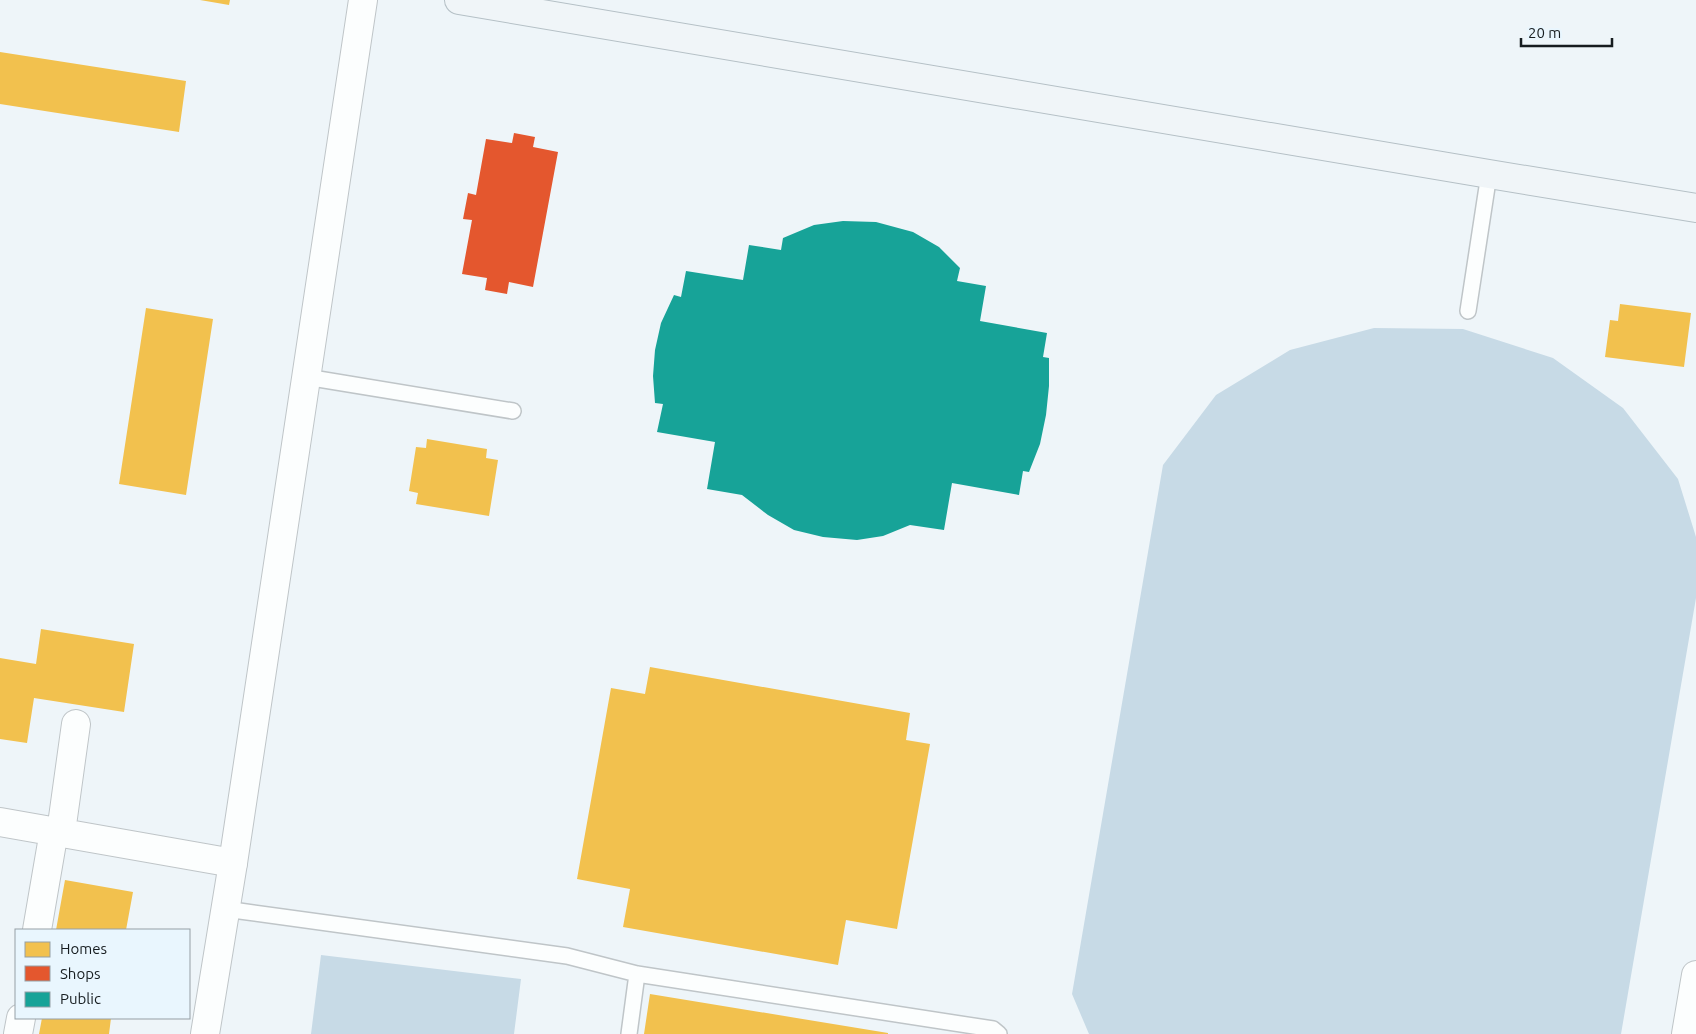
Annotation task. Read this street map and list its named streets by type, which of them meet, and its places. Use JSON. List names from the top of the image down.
{
  "legend": ["Homes", "Shops", "Public"],
  "scale_bar": "20 m"
}
